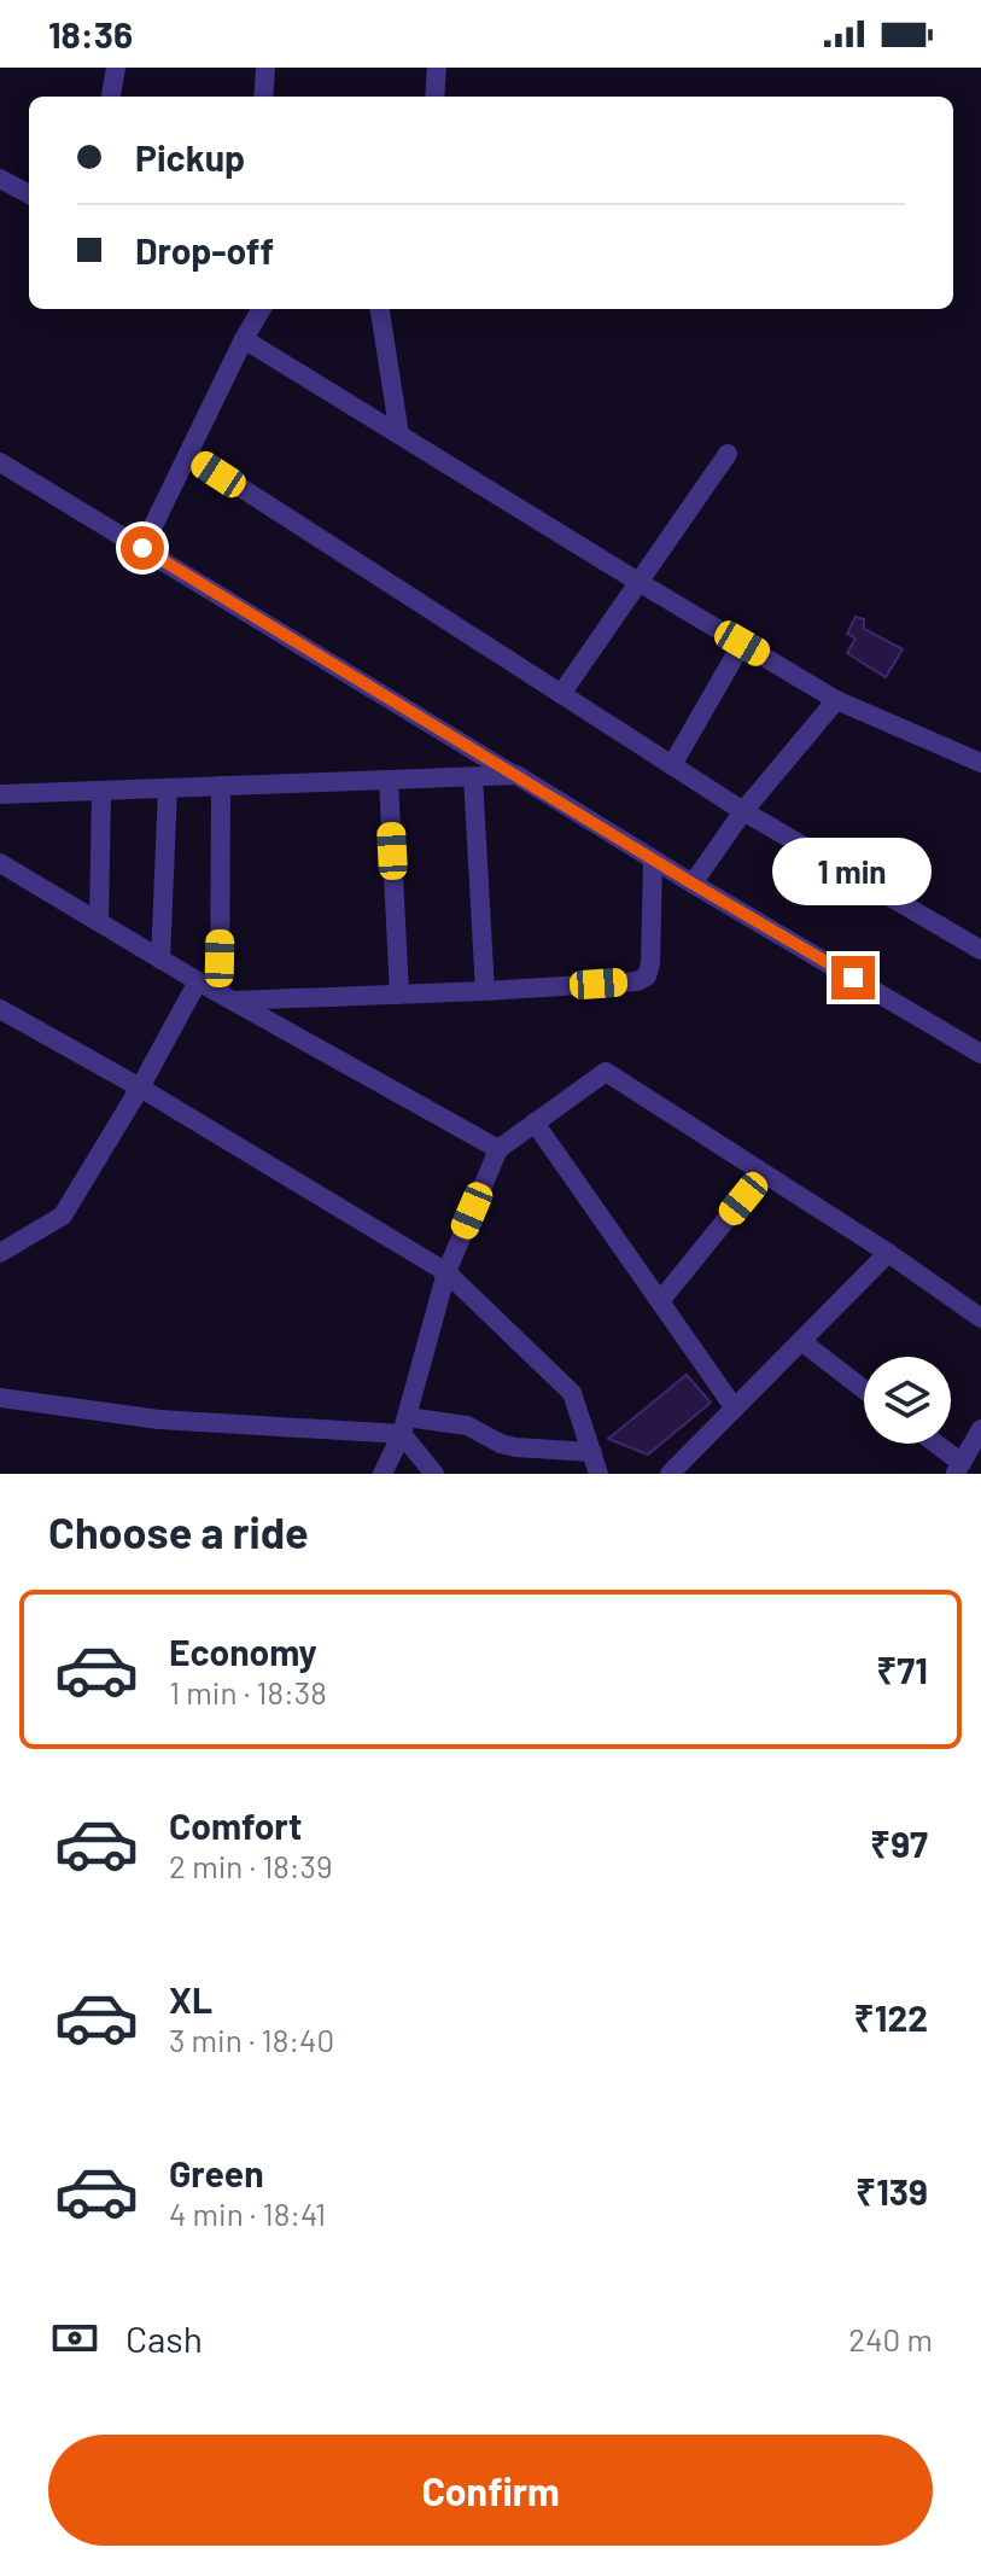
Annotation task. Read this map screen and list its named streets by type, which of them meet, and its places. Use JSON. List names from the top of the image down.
{
  "page": {
    "status": "18:36",
    "banner": ["Pickup", "Drop-off"],
    "bubble": "1 min",
    "heading": "Choose a ride",
    "list": [
      {
        "name": "Economy",
        "note": "1 min · 18:38",
        "value": "₹71"
      },
      {
        "name": "Comfort",
        "note": "2 min · 18:39",
        "value": "₹97"
      },
      {
        "name": "XL",
        "note": "3 min · 18:40",
        "value": "₹122"
      },
      {
        "name": "Green",
        "note": "4 min · 18:41",
        "value": "₹139"
      }
    ],
    "pay": ["Cash", "240 m"],
    "buttons": "Confirm"
  }
}
